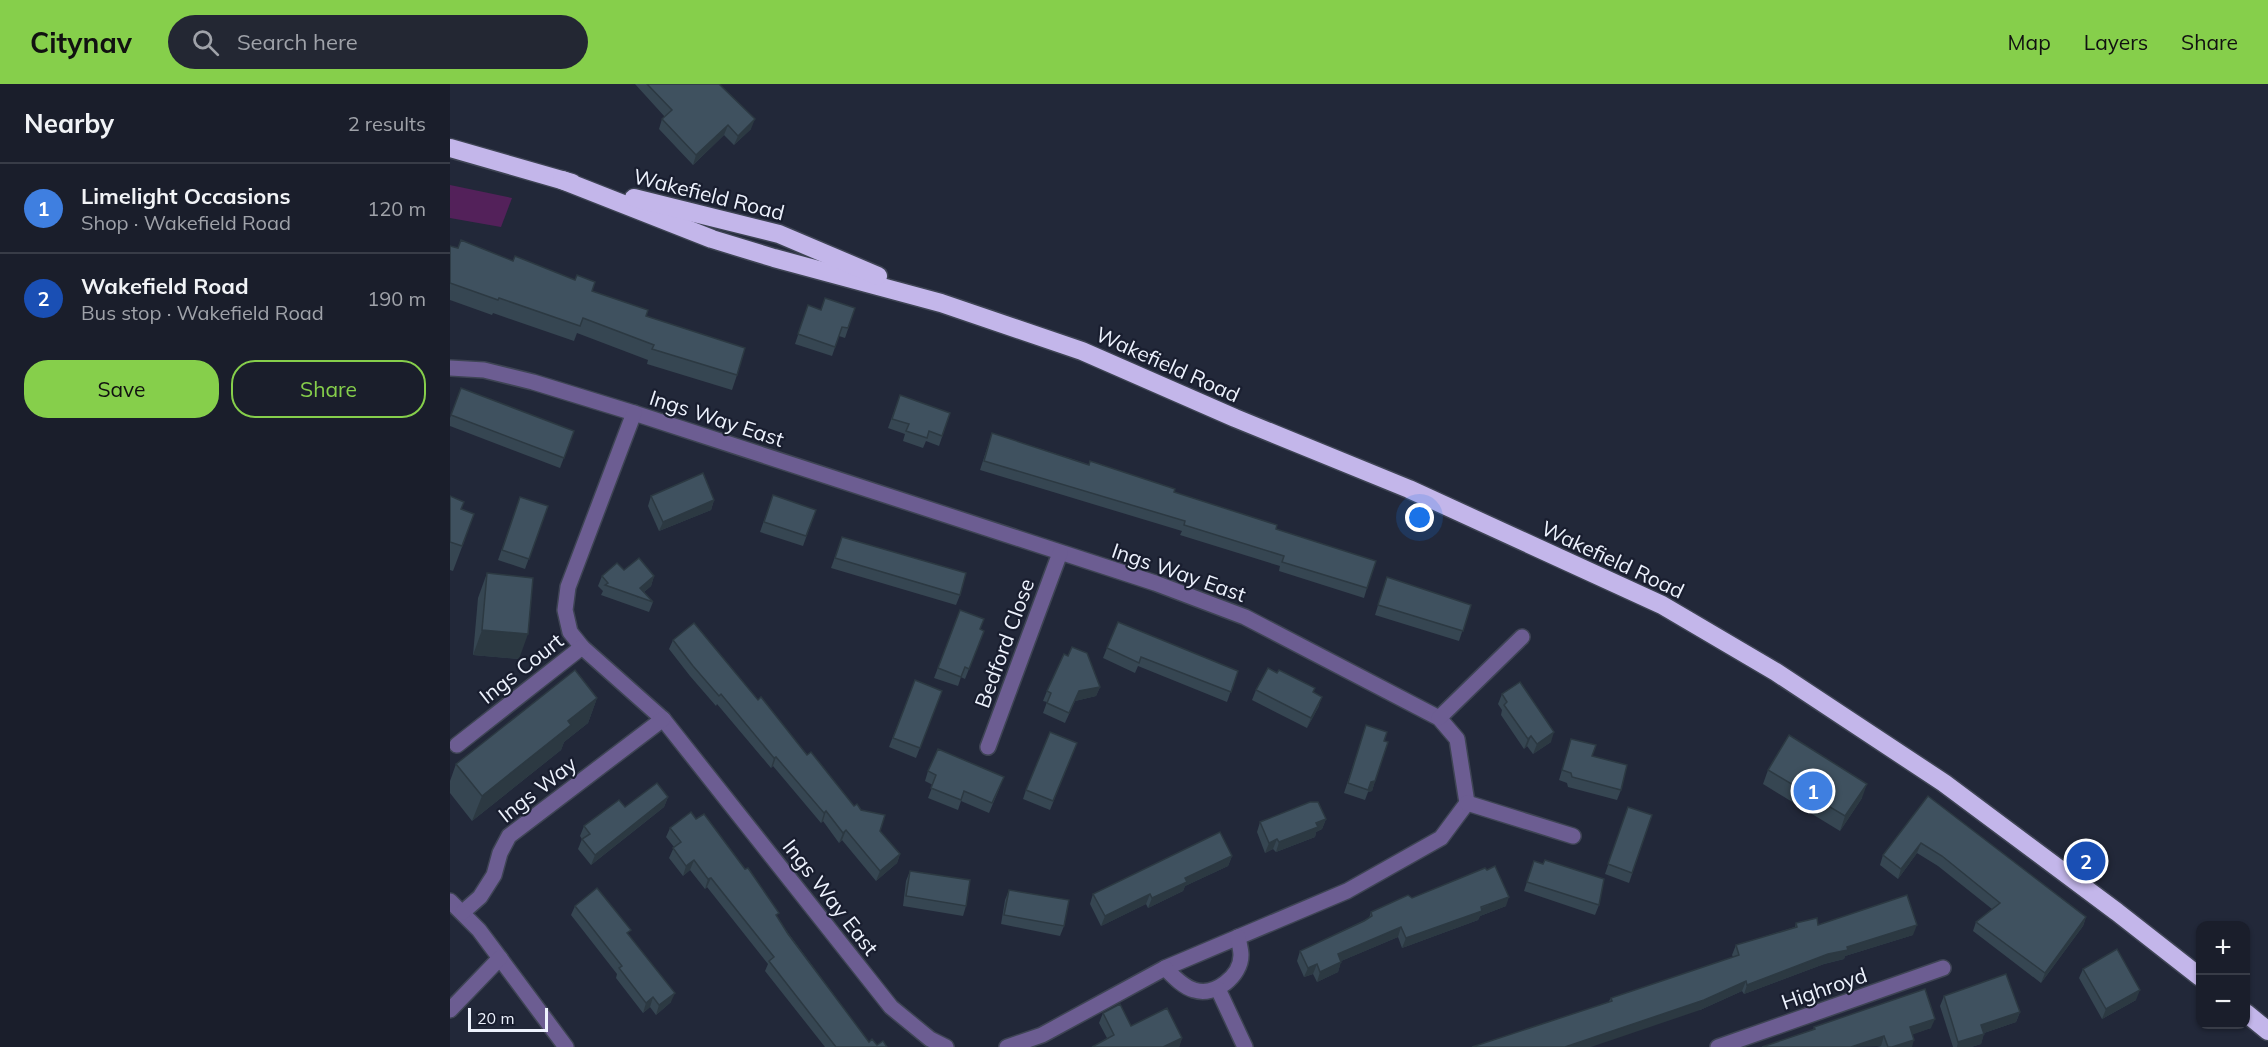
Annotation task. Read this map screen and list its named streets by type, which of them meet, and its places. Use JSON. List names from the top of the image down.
{
  "streets": {
    "highway": ["Wakefield Road"],
    "street": [
      "Ings Way East",
      "Bedford Close",
      "Ings Court",
      "Ings Way",
      "Highroyd"
    ]
  },
  "crossings": [
    ["Ings Way East", "Bedford Close"],
    ["Ings Way East", "Ings Court"],
    ["Ings Way East", "Ings Way"]
  ],
  "scale_bar": "20 m",
  "page": {
    "header": "Citynav",
    "search": "Search here",
    "nav": ["Map", "Layers", "Share"],
    "heading": ["Nearby", "2 results"],
    "list": [
      {
        "mark": "1",
        "name": "Limelight Occasions",
        "note": "Shop · Wakefield Road",
        "value": "120 m"
      },
      {
        "mark": "2",
        "name": "Wakefield Road",
        "note": "Bus stop · Wakefield Road",
        "value": "190 m"
      }
    ],
    "buttons": ["Save", "Share"],
    "pins": ["1", "2"],
    "map_buttons": ["+", "−"],
    "scale": "20 m"
  }
}
